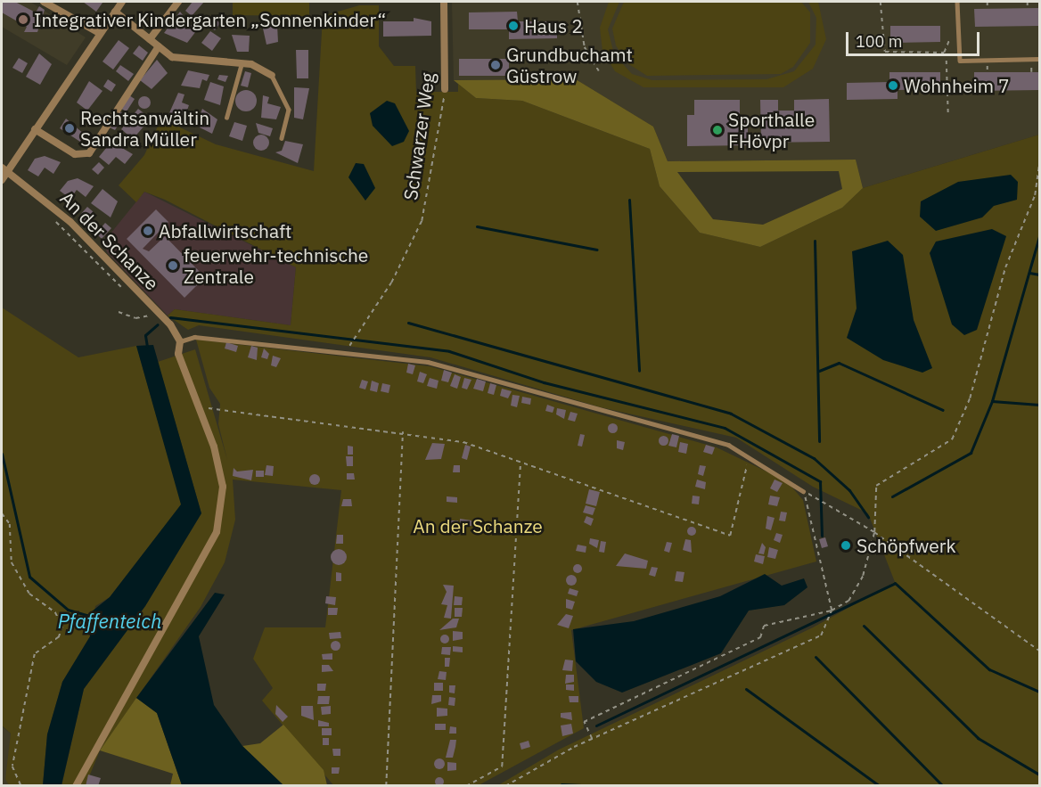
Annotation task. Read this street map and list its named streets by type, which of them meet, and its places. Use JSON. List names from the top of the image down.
{
  "streets": {
    "street": ["Schwarzer Weg", "An der Schanze"]
  },
  "water": ["Pfaffenteich"],
  "parks": ["An der Schanze"],
  "places": [
    "Integrativer Kindergarten „Sonnenkinder“",
    "Haus 2",
    "Grundbuchamt Güstrow",
    "Wohnheim 7",
    "Rechtsanwältin Sandra Müller",
    "Sporthalle FHövpr",
    "Abfallwirtschaft",
    "feuerwehr-technische Zentrale",
    "Schöpfwerk"
  ],
  "scale_bar": "100 m"
}
